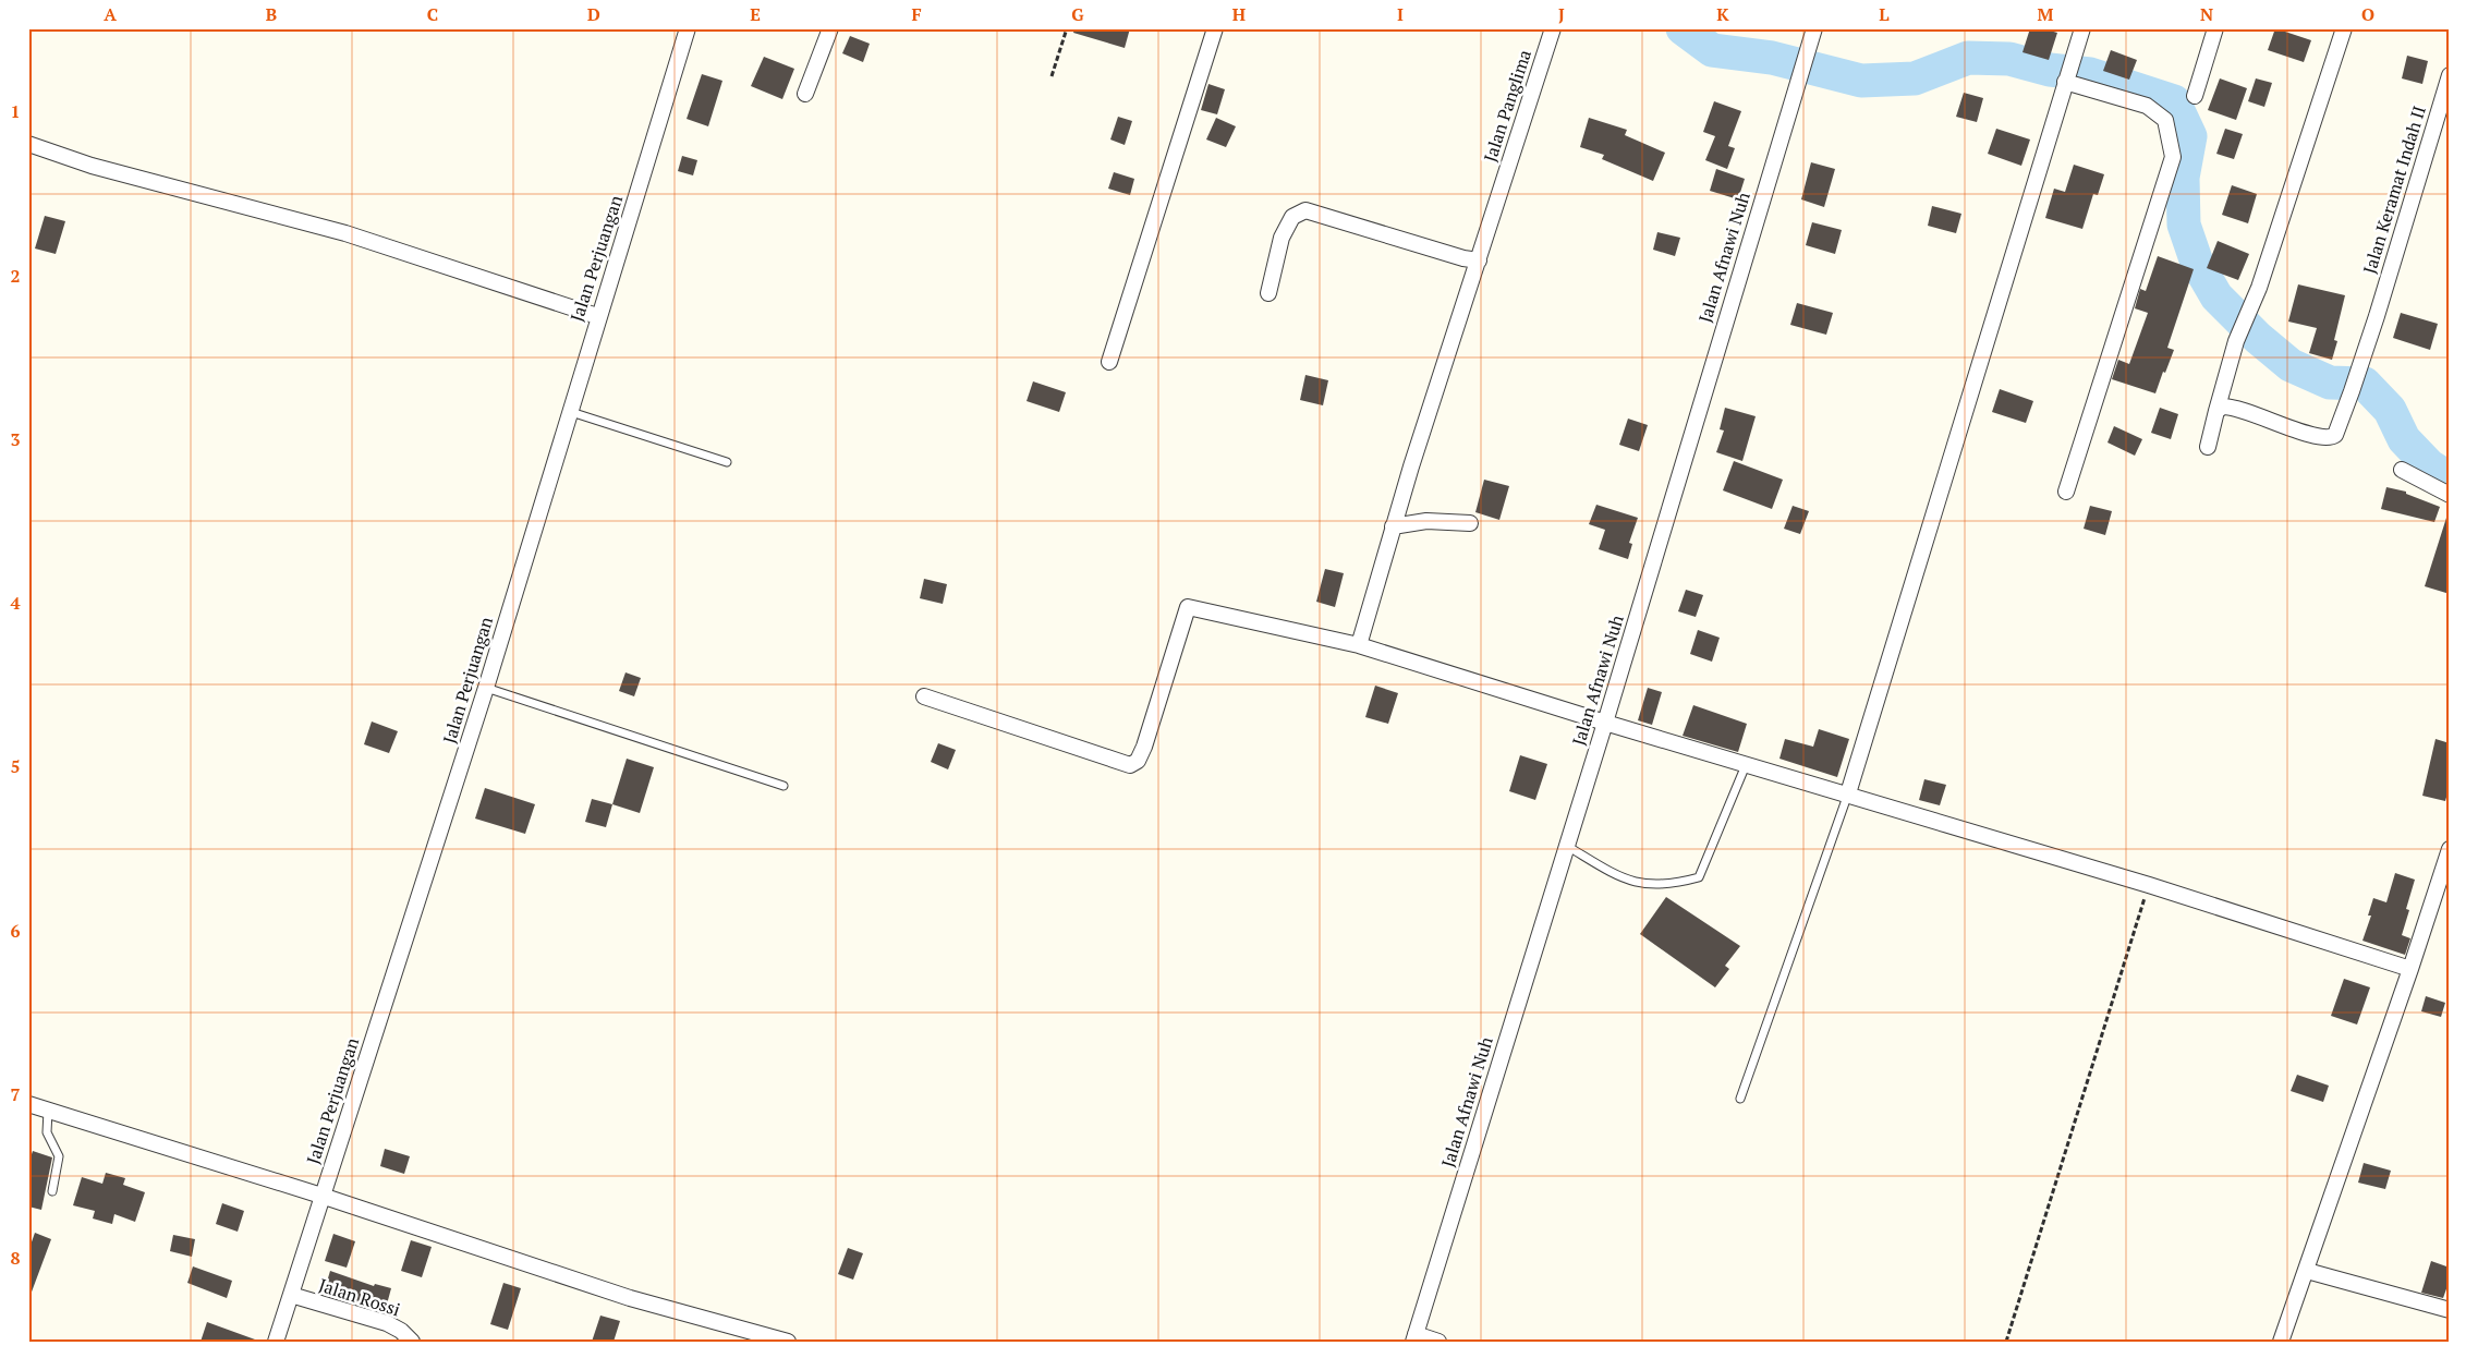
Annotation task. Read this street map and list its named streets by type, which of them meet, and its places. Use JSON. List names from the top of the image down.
{
  "streets": {
    "street": [
      "Jalan Panglima",
      "Jalan Keramat Indah II",
      "Jalan Afnawi Nuh",
      "Jalan Perjuangan",
      "Jalan Rossi"
    ]
  },
  "crossings": [
    ["Jalan Perjuangan", "Jalan Rossi"]
  ],
  "grid": {
    "columns": [
      "A",
      "B",
      "C",
      "D",
      "E",
      "F",
      "G",
      "H",
      "I",
      "J",
      "K",
      "L",
      "M",
      "N",
      "O"
    ],
    "rows": [
      "1",
      "2",
      "3",
      "4",
      "5",
      "6",
      "7",
      "8"
    ]
  }
}
